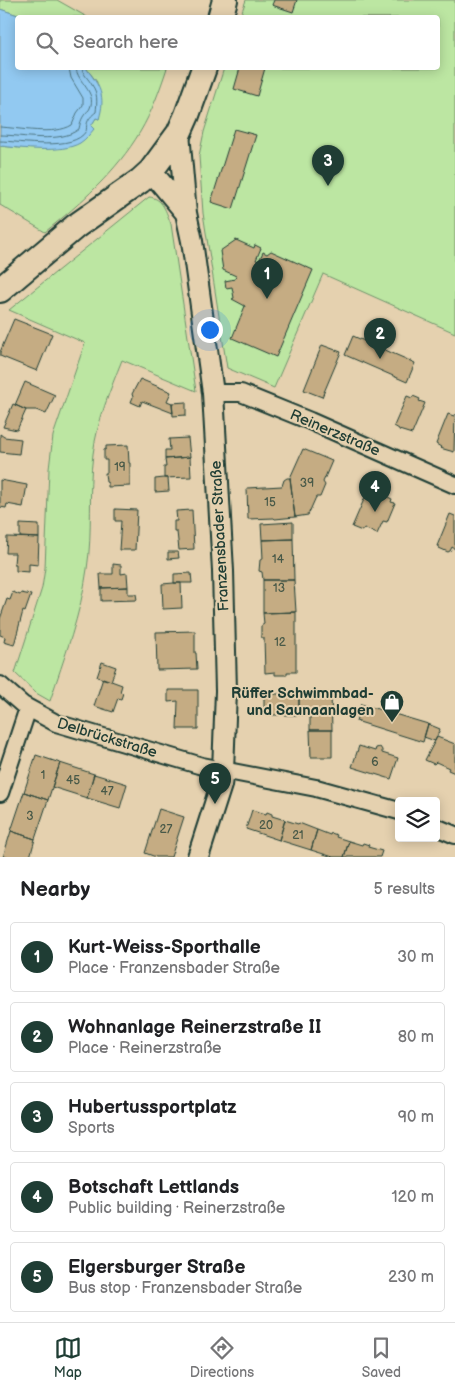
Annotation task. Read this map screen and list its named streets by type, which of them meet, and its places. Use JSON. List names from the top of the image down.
{
  "streets": {
    "street": ["Reinerzstraße", "Franzensbader Straße", "Delbrückstraße"]
  },
  "crossings": [
    ["Reinerzstraße", "Franzensbader Straße"],
    ["Franzensbader Straße", "Delbrückstraße"]
  ],
  "places": {
    "shop": ["Rüffer Schwimmbad- und Saunaanlagen"]
  },
  "house_numbers": [
    "19",
    "39",
    "15",
    "14",
    "13",
    "12",
    "6",
    "1",
    "45",
    "47",
    "3",
    "20",
    "27",
    "21"
  ],
  "page": {
    "search": "Search here",
    "pins": [
      "3",
      "1",
      "2",
      "4",
      "5"
    ],
    "heading": ["Nearby", "5 results"],
    "list": [
      {
        "mark": "1",
        "name": "Kurt-Weiss-Sporthalle",
        "note": "Place · Franzensbader Straße",
        "value": "30 m"
      },
      {
        "mark": "2",
        "name": "Wohnanlage Reinerzstraße II",
        "note": "Place · Reinerzstraße",
        "value": "80 m"
      },
      {
        "mark": "3",
        "name": "Hubertussportplatz",
        "note": "Sports",
        "value": "90 m"
      },
      {
        "mark": "4",
        "name": "Botschaft Lettlands",
        "note": "Public building · Reinerzstraße",
        "value": "120 m"
      },
      {
        "mark": "5",
        "name": "Elgersburger Straße",
        "note": "Bus stop · Franzensbader Straße",
        "value": "230 m"
      }
    ],
    "nav": ["Map", "Directions", "Saved"]
  }
}
